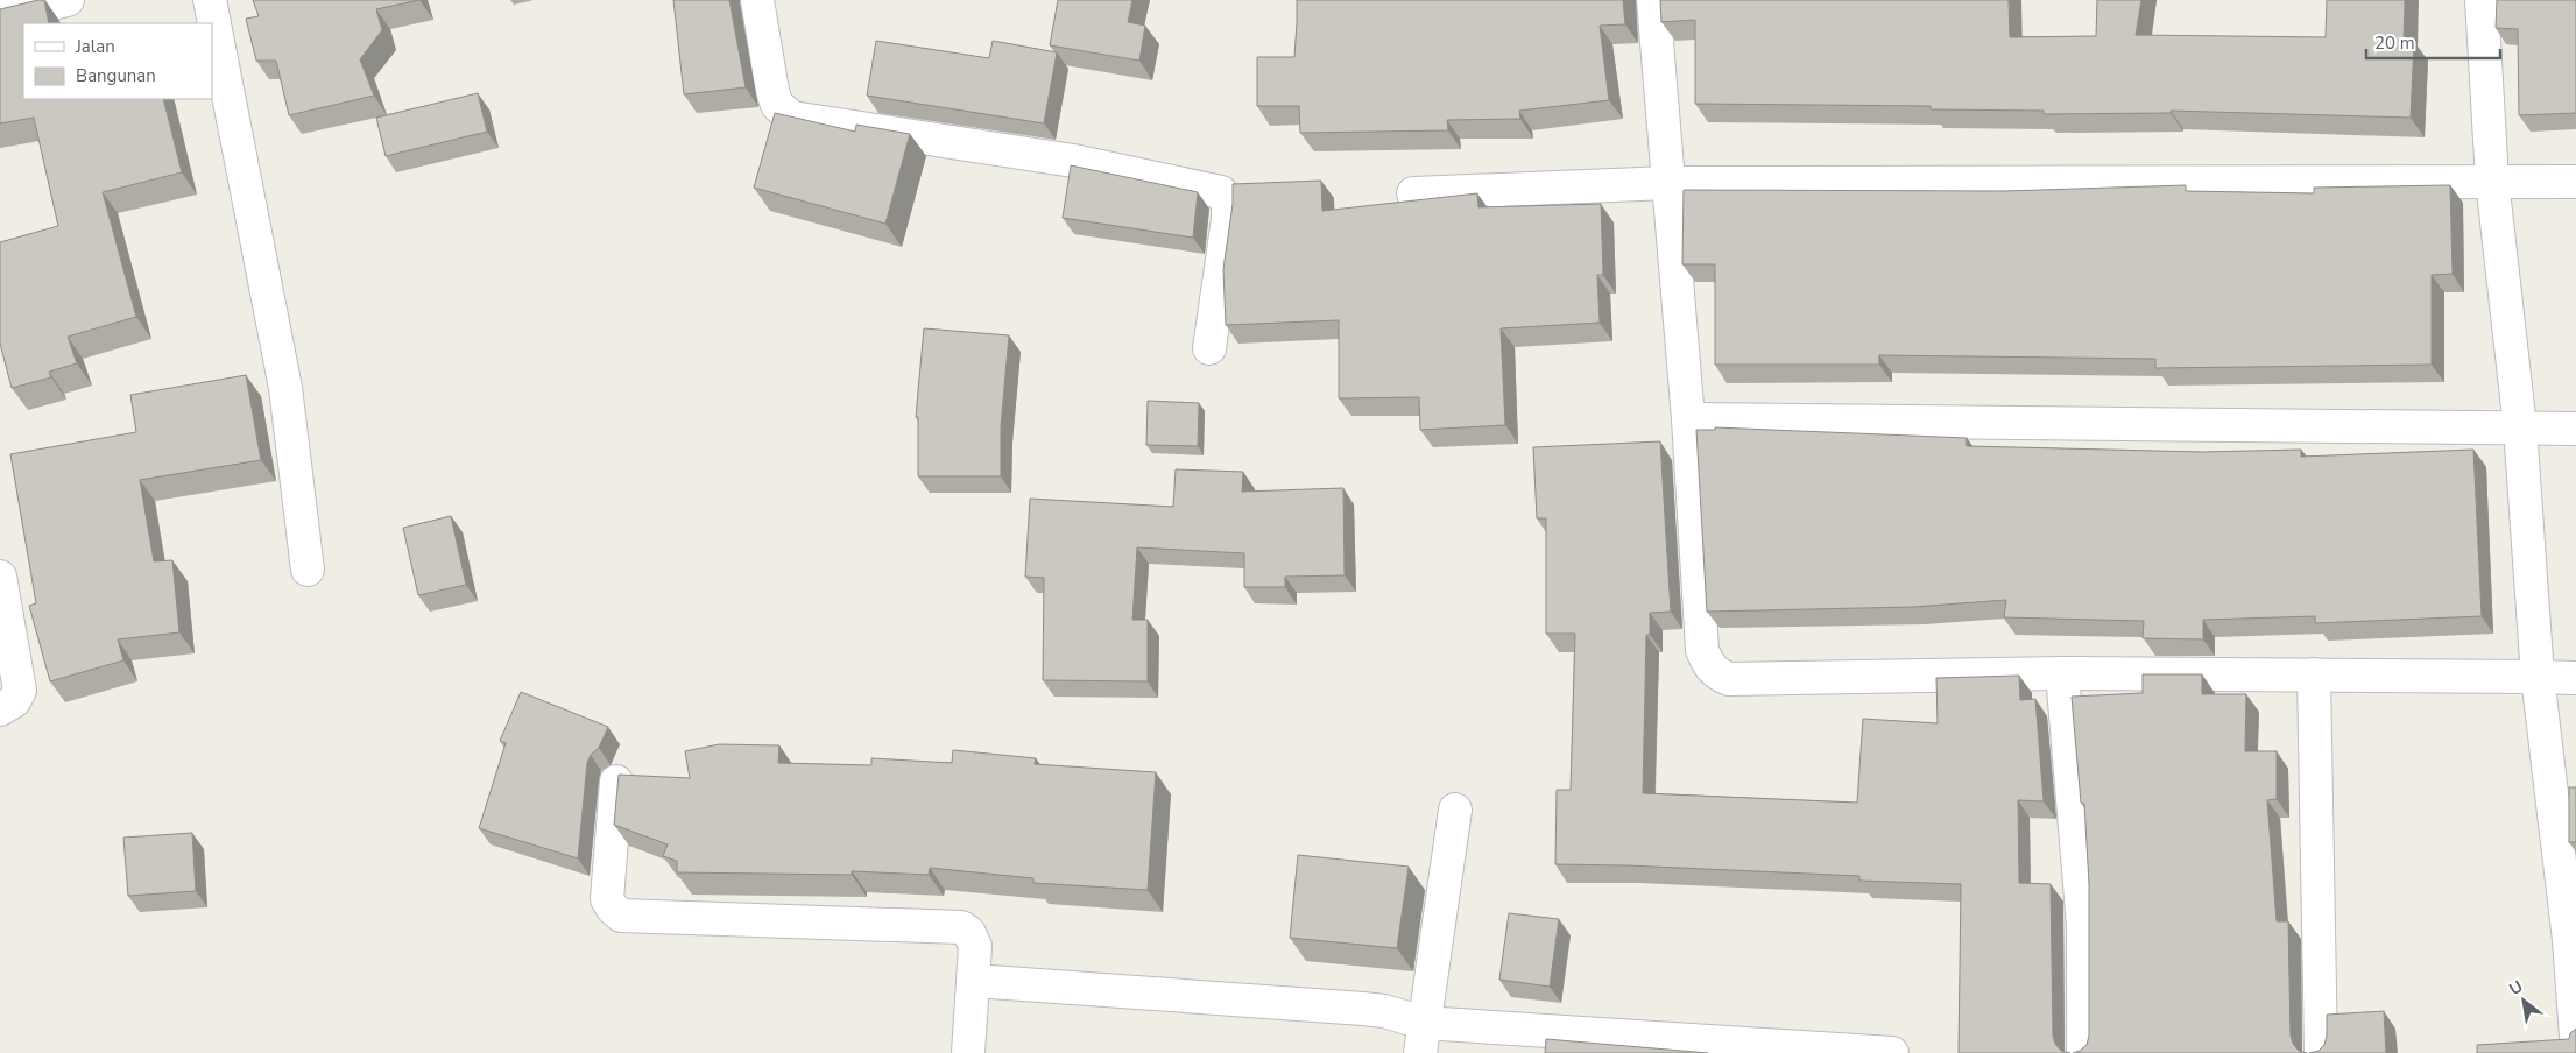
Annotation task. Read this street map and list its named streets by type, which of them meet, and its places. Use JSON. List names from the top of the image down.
{
  "legend": ["Jalan", "Bangunan"],
  "scale_bar": "20 m",
  "north": "top left"
}
